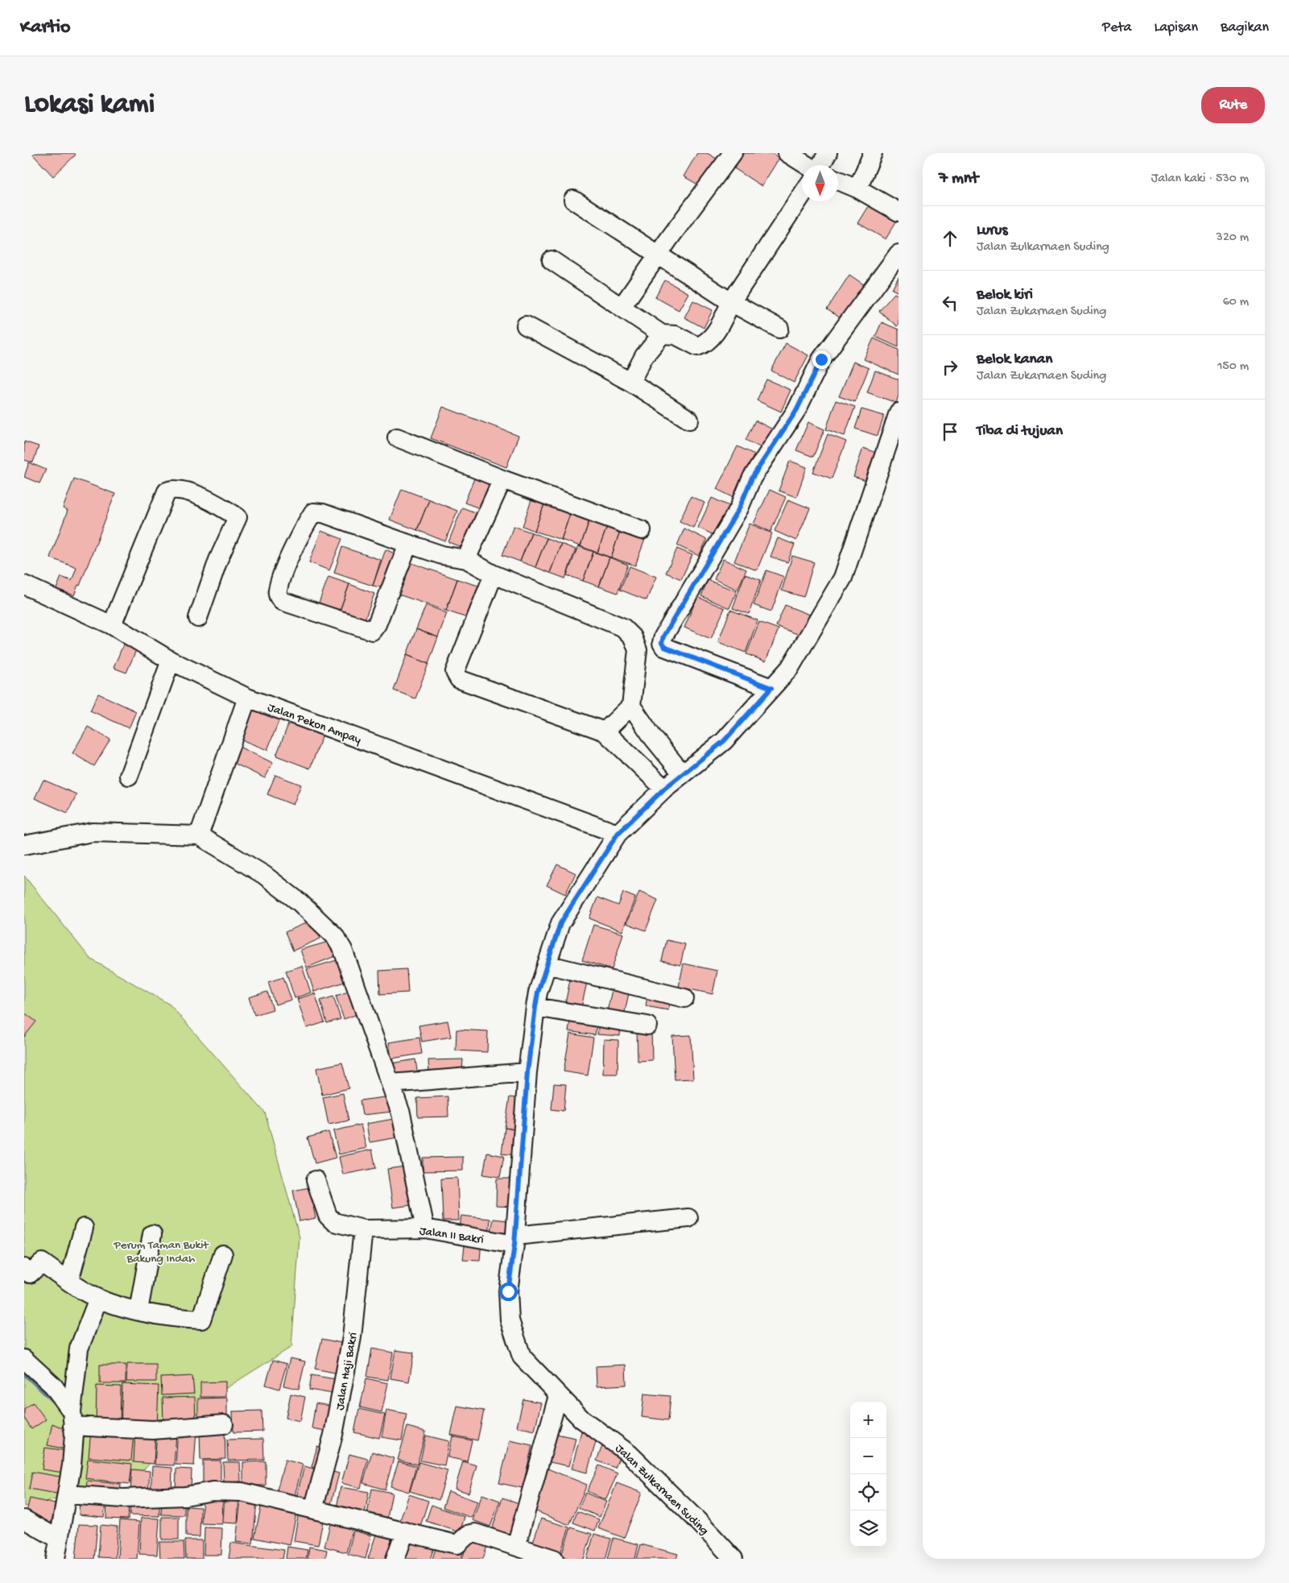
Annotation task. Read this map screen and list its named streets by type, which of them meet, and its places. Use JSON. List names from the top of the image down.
{
  "streets": {
    "street": [
      "Jalan Pekon Ampay",
      "Jalan II Bakri",
      "Jalan Haji Bakri",
      "Jalan Zulkarnaen Suding"
    ]
  },
  "crossings": [
    ["Jalan Pekon Ampay", "Jalan Zulkarnaen Suding"],
    ["Jalan II Bakri", "Jalan Haji Bakri"],
    ["Jalan II Bakri", "Jalan Zulkarnaen Suding"]
  ],
  "parks": ["Perum Taman Bukit Bakung Indah"],
  "north": "bottom",
  "page": {
    "header": "Kartio",
    "nav": ["Peta", "Lapisan", "Bagikan"],
    "buttons": "Rute",
    "title": "Lokasi kami",
    "heading": ["7 mnt", "Jalan kaki · 530 m"],
    "list": [
      ["Lurus", "Jalan Zulkarnaen Suding", "320 m"],
      ["Belok kiri", "Jalan Zukarnaen Suding", "60 m"],
      ["Belok kanan", "Jalan Zukarnaen Suding", "150 m"],
      "Tiba di tujuan"
    ],
    "map_buttons": ["+", "−"]
  }
}
